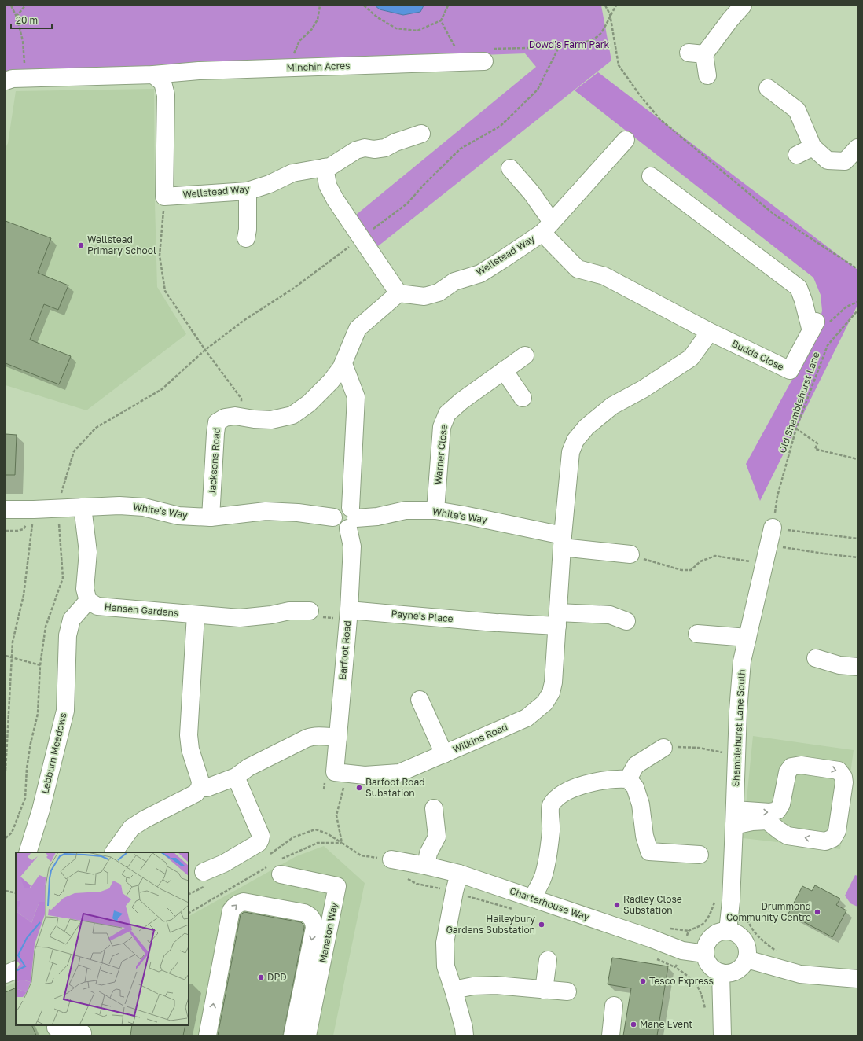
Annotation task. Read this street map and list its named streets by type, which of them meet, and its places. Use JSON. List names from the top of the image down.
{
  "streets": {
    "street": [
      "Minchin Acres",
      "Wellstead Way",
      "Budds Close",
      "Warner Close",
      "Jacksons Road",
      "White's Way",
      "Hansen Gardens",
      "Payne's Place",
      "Barfoot Road",
      "Shamblehurst Lane South",
      "Wilkins Road",
      "Lebburn Meadows",
      "Charterhouse Way",
      "Manaton Way"
    ],
    "path": ["Old Shamblehurst Lane"]
  },
  "crossings": [
    ["Wellstead Way", "Budds Close"],
    ["Wellstead Way", "Jacksons Road"],
    ["Old Shamblehurst Lane", "Shamblehurst Lane South"],
    ["Warner Close", "White's Way"],
    ["Jacksons Road", "White's Way"],
    ["Jacksons Road", "Barfoot Road"],
    ["White's Way", "Barfoot Road"],
    ["White's Way", "Wilkins Road"],
    ["Hansen Gardens", "Lebburn Meadows"],
    ["Payne's Place", "Barfoot Road"],
    ["Payne's Place", "Wilkins Road"],
    ["Barfoot Road", "Wilkins Road"],
    ["Shamblehurst Lane South", "Charterhouse Way"]
  ],
  "parks": ["Dowd's Farm Park"],
  "places": [
    "Wellstead Primary School",
    "Barfoot Road Substation",
    "Radley Close Substation",
    "Drummond Community Centre",
    "Haileybury Gardens Substation",
    "DPD",
    "Tesco Express",
    "Mane Event"
  ],
  "scale_bar": "20 m"
}
